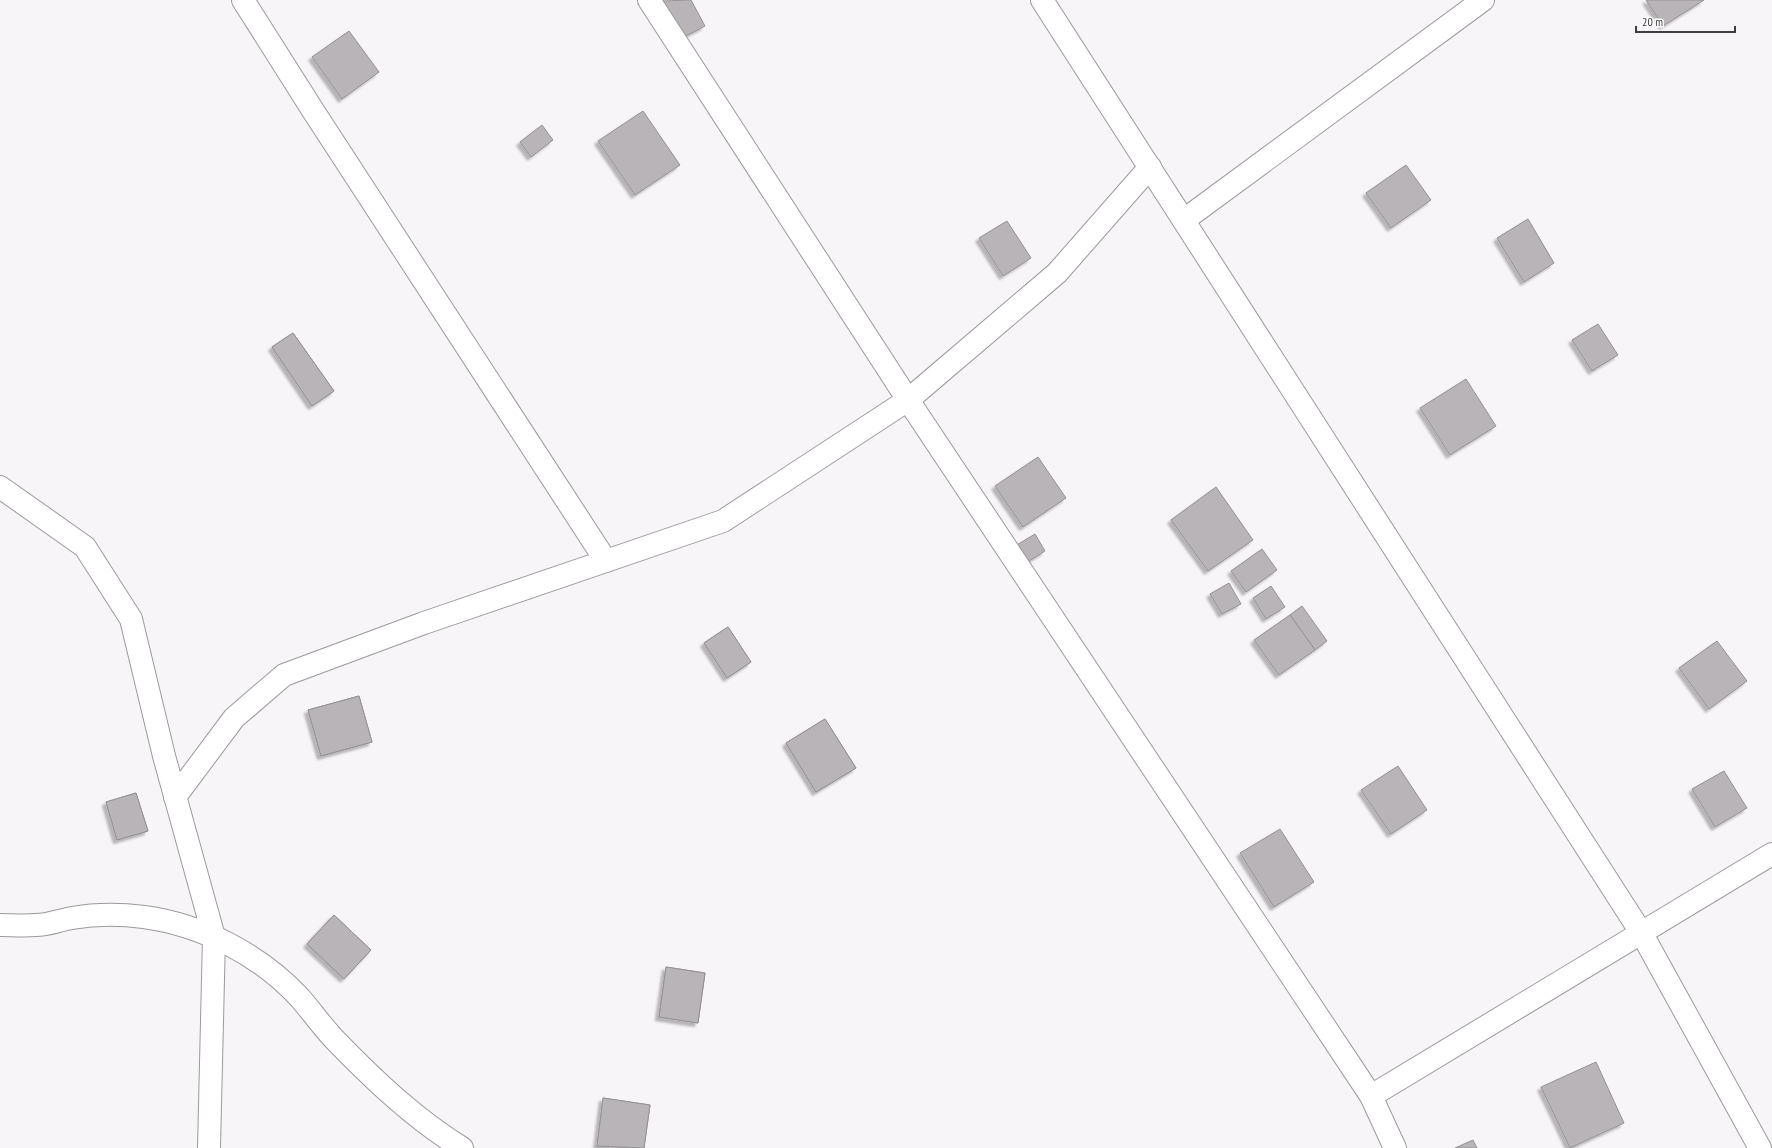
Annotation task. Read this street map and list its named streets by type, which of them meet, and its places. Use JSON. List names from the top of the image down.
{
  "scale_bar": "20 m"
}
